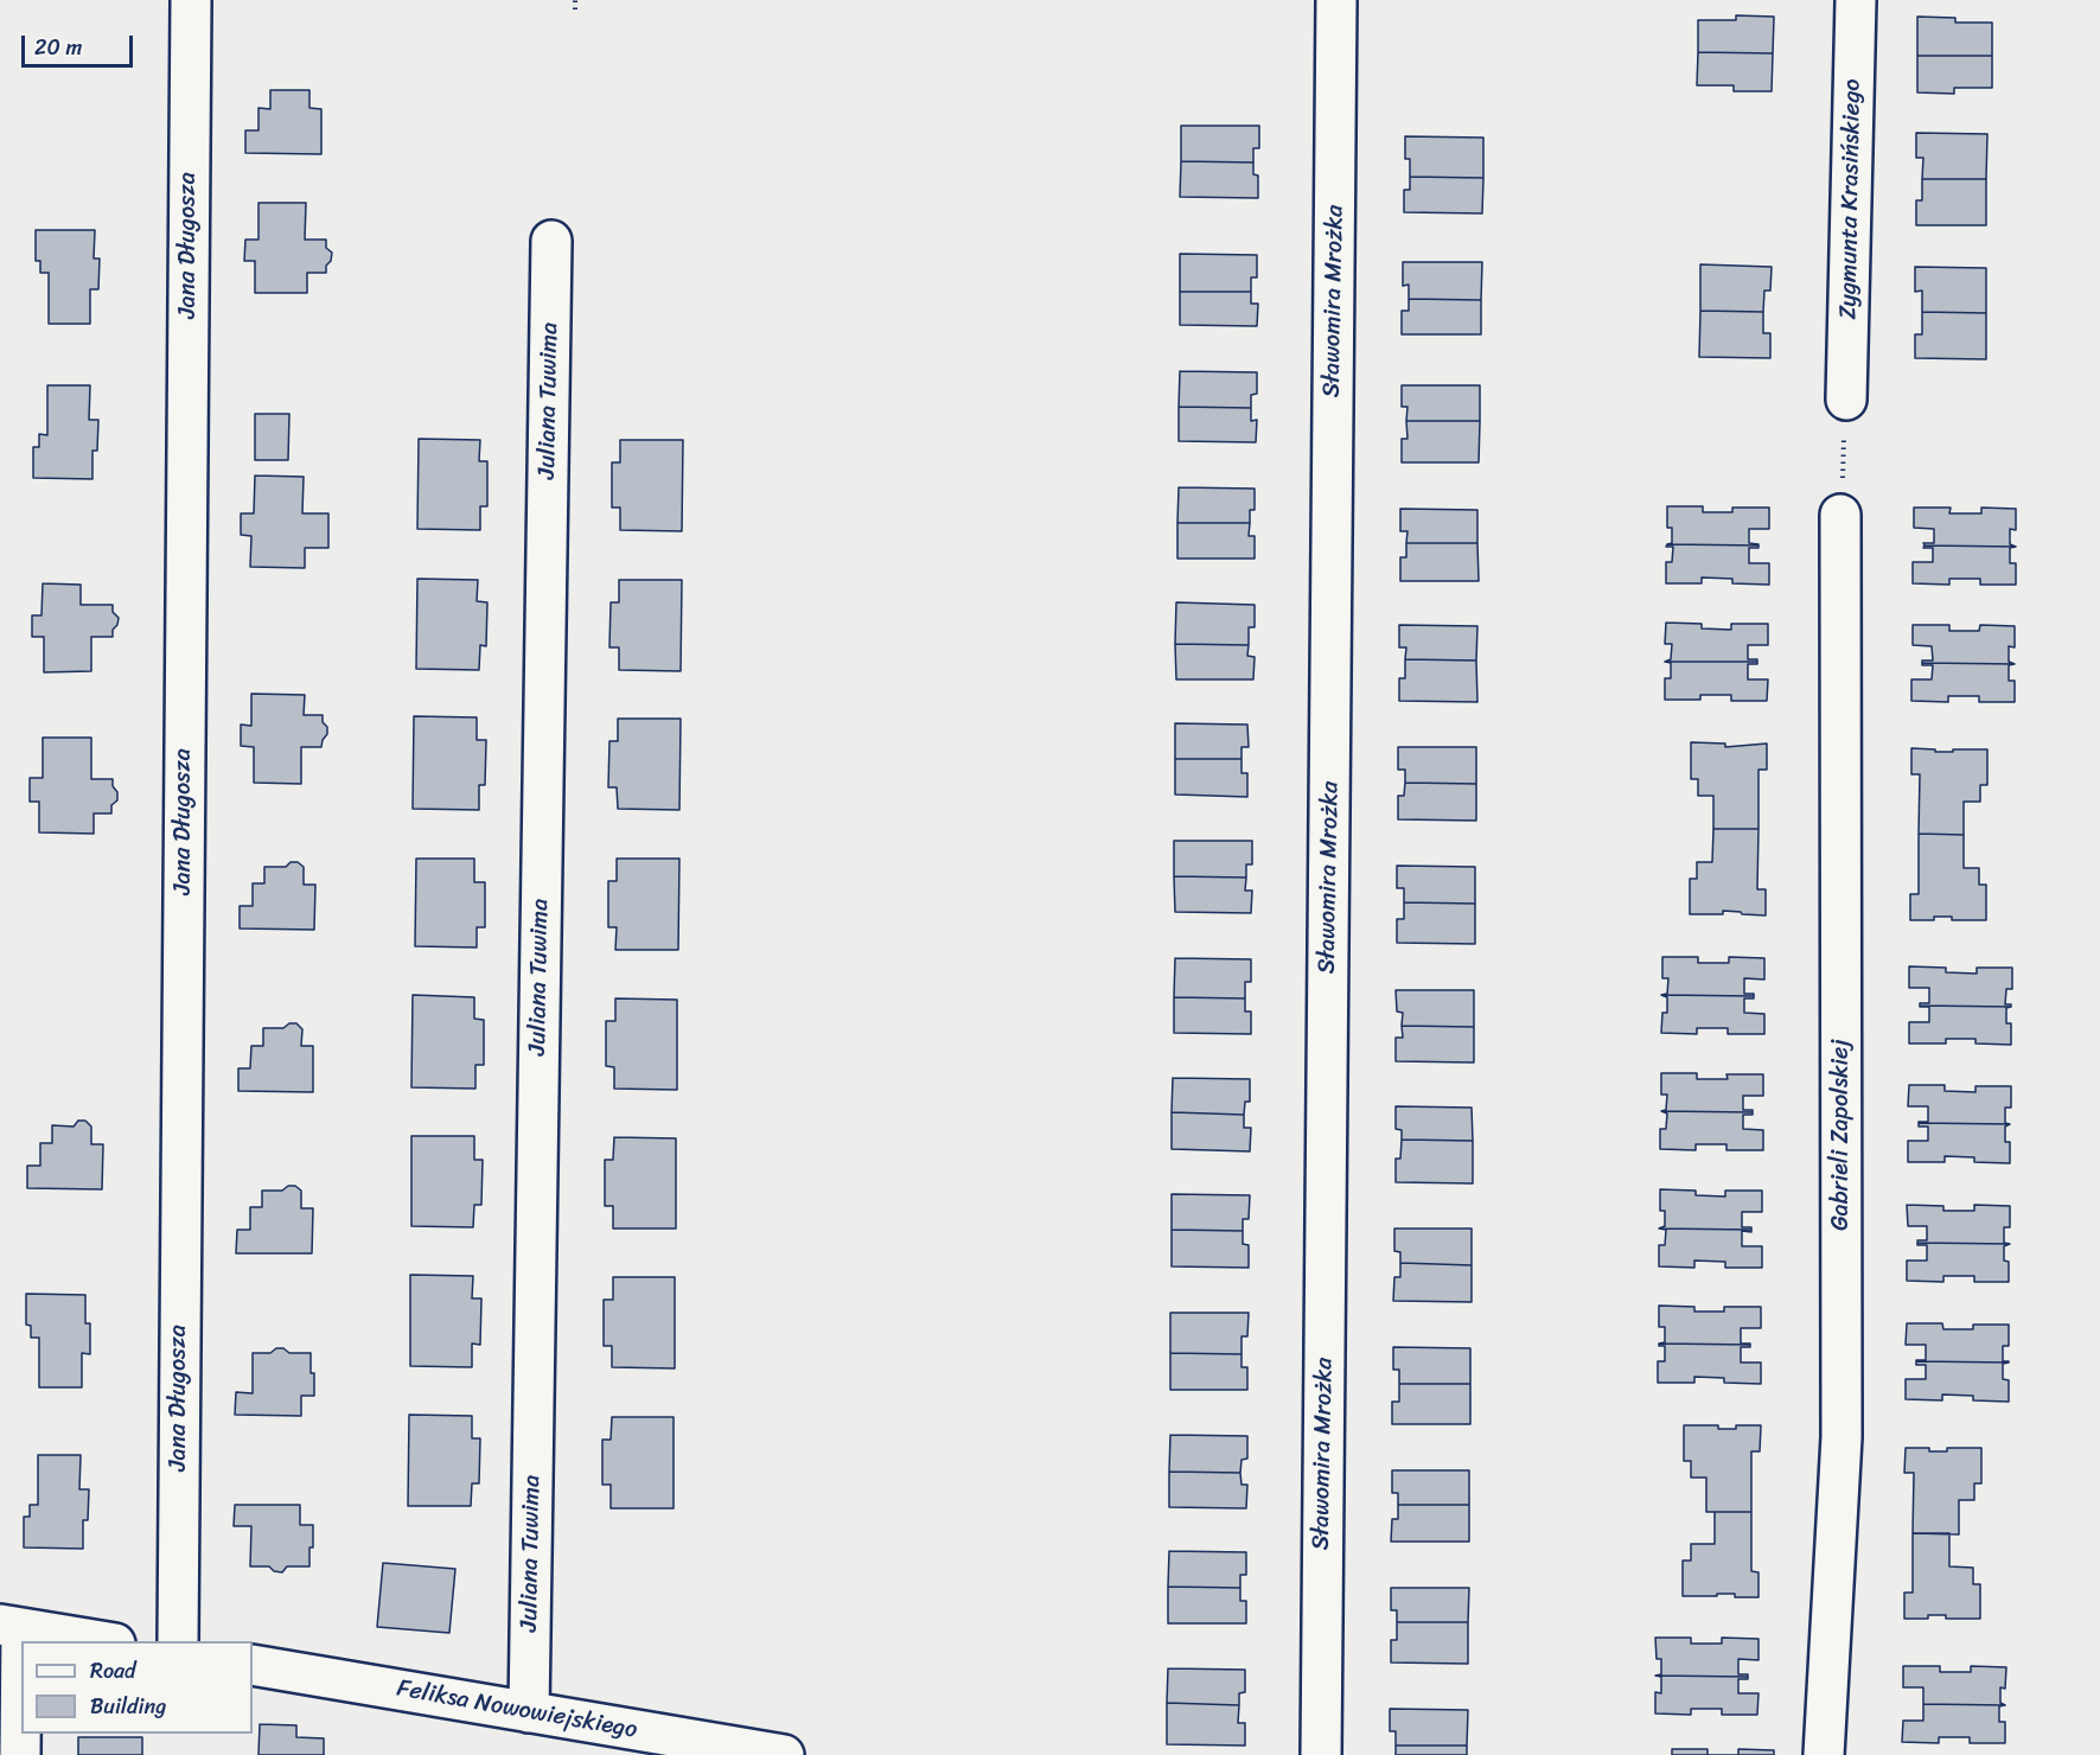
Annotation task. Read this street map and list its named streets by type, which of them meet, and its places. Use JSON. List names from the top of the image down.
{
  "streets": {
    "street": [
      "Zygmunta Krasińskiego",
      "Jana Długosza",
      "Sławomira Mrożka",
      "Juliana Tuwima",
      "Gabrieli Zapolskiej",
      "Feliksa Nowowiejskiego"
    ]
  },
  "crossings": [
    ["Juliana Tuwima", "Feliksa Nowowiejskiego"]
  ],
  "legend": ["Road", "Building"],
  "scale_bar": "20 m"
}
